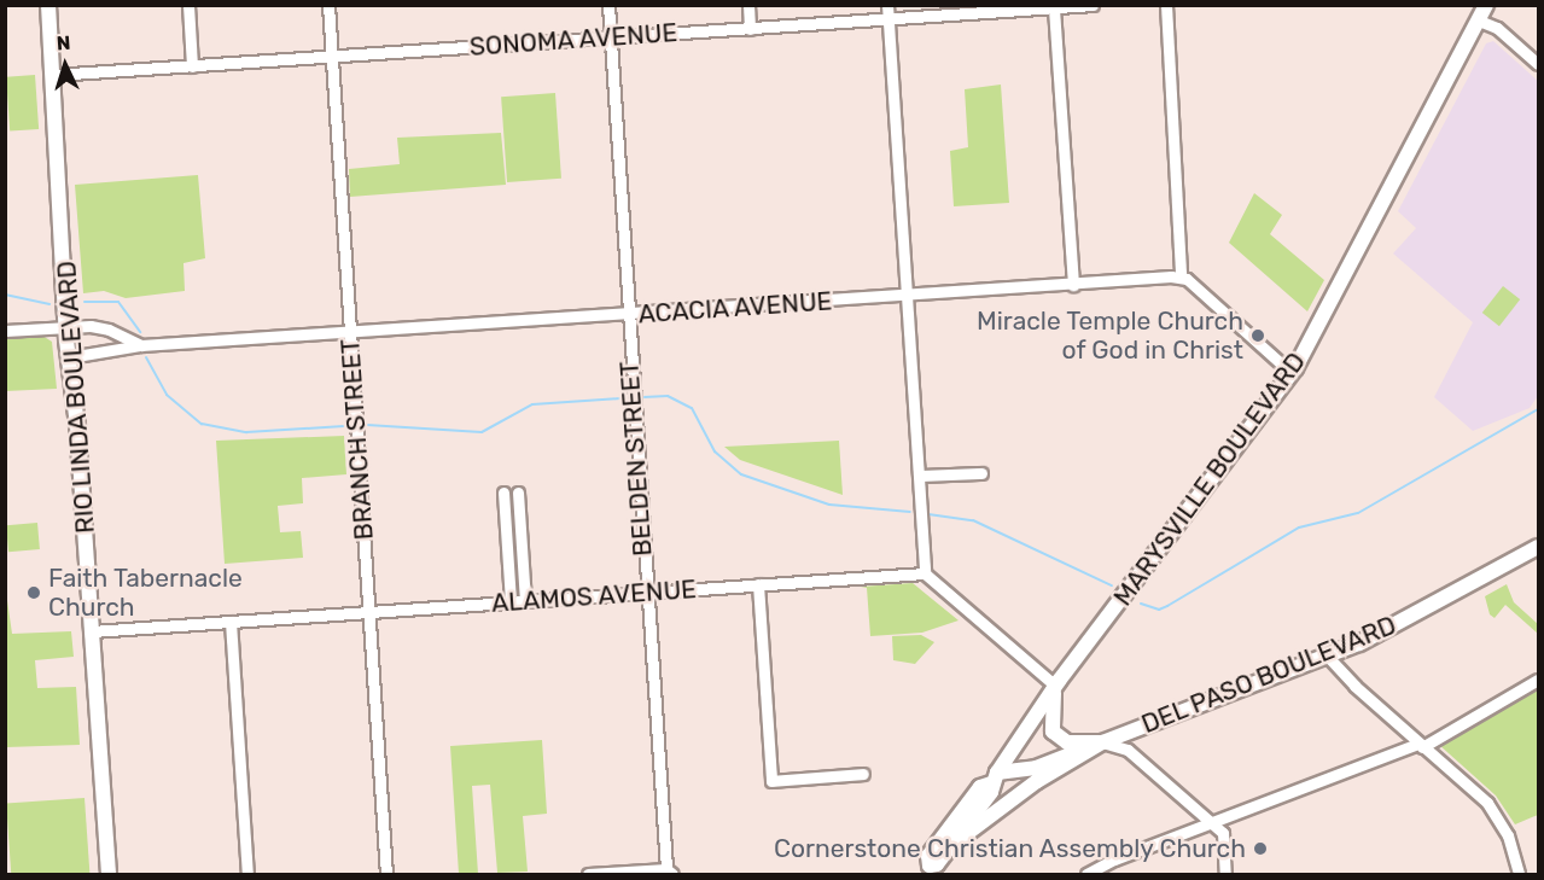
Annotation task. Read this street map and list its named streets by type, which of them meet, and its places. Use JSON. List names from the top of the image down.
{
  "streets": {
    "main road": ["RIO LINDA BOULEVARD", "MARYSVILLE BOULEVARD", "DEL PASO BOULEVARD"],
    "street": [
      "SONOMA AVENUE",
      "ACACIA AVENUE",
      "BRANCH STREET",
      "BELDEN STREET",
      "ALAMOS AVENUE"
    ]
  },
  "crossings": [
    ["SONOMA AVENUE", "RIO LINDA BOULEVARD"],
    ["SONOMA AVENUE", "BRANCH STREET"],
    ["SONOMA AVENUE", "BELDEN STREET"],
    ["ACACIA AVENUE", "RIO LINDA BOULEVARD"],
    ["ACACIA AVENUE", "BRANCH STREET"],
    ["ACACIA AVENUE", "BELDEN STREET"],
    ["RIO LINDA BOULEVARD", "ALAMOS AVENUE"],
    ["BRANCH STREET", "ALAMOS AVENUE"],
    ["BELDEN STREET", "ALAMOS AVENUE"],
    ["MARYSVILLE BOULEVARD", "DEL PASO BOULEVARD"]
  ],
  "places": ["Miracle Temple Church of God in Christ", "Faith Tabernacle Church", "Cornerstone Christian Assembly Church"],
  "north": "top"
}
